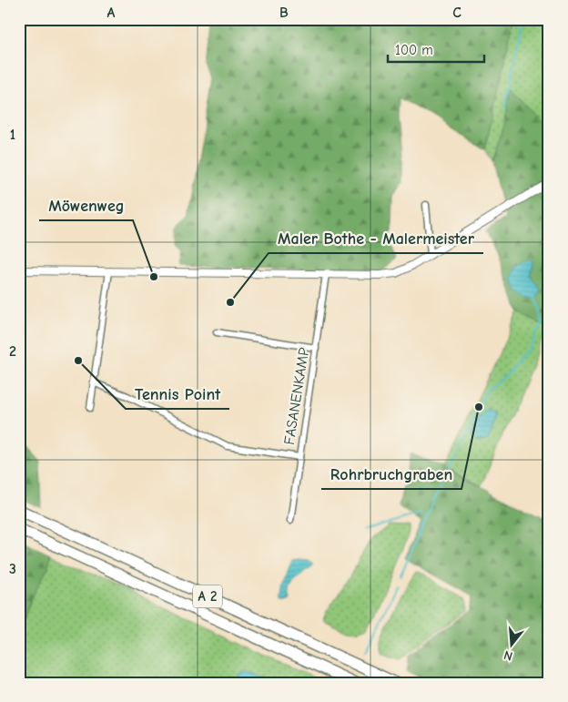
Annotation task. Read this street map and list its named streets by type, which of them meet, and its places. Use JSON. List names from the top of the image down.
{
  "streets": {
    "highway": ["A 2"],
    "street": ["FASANENKAMP"]
  },
  "places": [
    "Möwenweg",
    "Maler Bothe - Malermeister",
    "Tennis Point",
    "Rohrbruchgraben"
  ],
  "scale_bar": "100 m",
  "north": "bottom",
  "grid": {
    "columns": ["A", "B", "C"],
    "rows": ["1", "2", "3"]
  }
}
